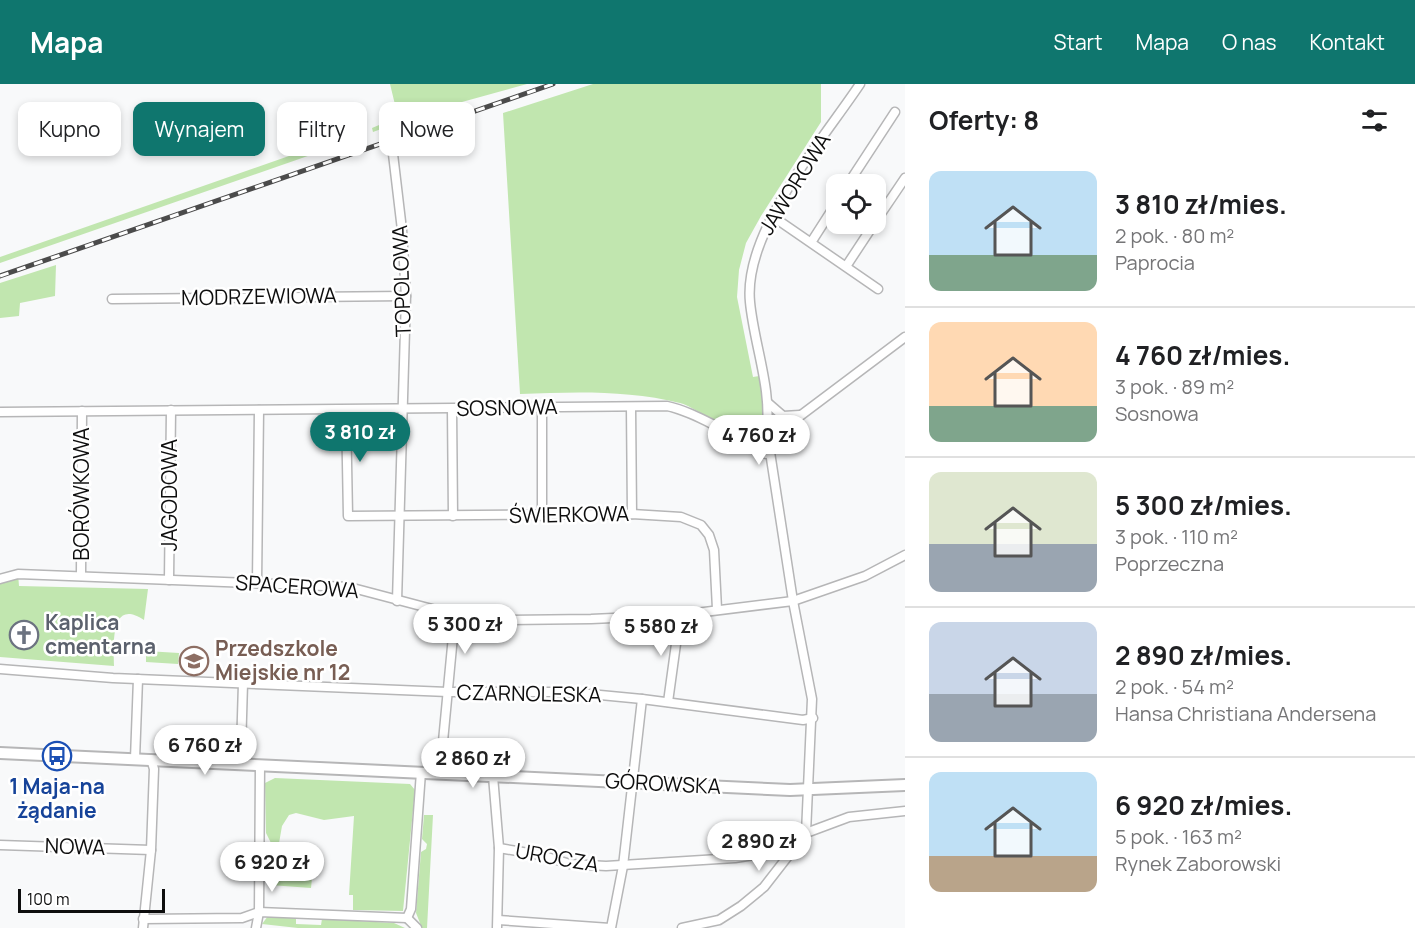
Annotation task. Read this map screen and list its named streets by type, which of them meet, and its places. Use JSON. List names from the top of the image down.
{
  "streets": {
    "street": [
      "JAWOROWA",
      "TOPOLOWA",
      "MODRZEWIOWA",
      "SOSNOWA",
      "BORÓWKOWA",
      "JAGODOWA",
      "ŚWIERKOWA",
      "SPACEROWA",
      "CZARNOLESKA",
      "GÓROWSKA",
      "NOWA",
      "UROCZA"
    ]
  },
  "crossings": [
    ["JAWOROWA", "SOSNOWA"],
    ["TOPOLOWA", "MODRZEWIOWA"],
    ["TOPOLOWA", "SOSNOWA"],
    ["TOPOLOWA", "ŚWIERKOWA"],
    ["TOPOLOWA", "SPACEROWA"],
    ["SOSNOWA", "BORÓWKOWA"],
    ["SOSNOWA", "JAGODOWA"],
    ["SOSNOWA", "ŚWIERKOWA"],
    ["BORÓWKOWA", "SPACEROWA"],
    ["JAGODOWA", "SPACEROWA"],
    ["ŚWIERKOWA", "SPACEROWA"]
  ],
  "places": {
    "church": ["Kaplica cmentarna"],
    "school or university": ["Przedszkole Miejskie nr 12"],
    "bus stop": ["1 Maja-na żądanie"]
  },
  "scale_bar": "100 m",
  "page": {
    "header": "Mapa",
    "nav": [
      "Start",
      "Mapa",
      "O nas",
      "Kontakt"
    ],
    "heading": "Oferty: 8",
    "chip": [
      "Kupno",
      "Wynajem",
      "Filtry",
      "Nowe"
    ],
    "list": [
      {
        "name": "3 810 zł/mies.",
        "note": "2 pok. · 80 m² · Paprocia"
      },
      {
        "name": "4 760 zł/mies.",
        "note": "3 pok. · 89 m² · Sosnowa"
      },
      {
        "name": "5 300 zł/mies.",
        "note": "3 pok. · 110 m² · Poprzeczna"
      },
      {
        "name": "2 890 zł/mies.",
        "note": "2 pok. · 54 m² · Hansa Christiana Andersena"
      },
      {
        "name": "6 920 zł/mies.",
        "note": "5 pok. · 163 m² · Rynek Zaborowski"
      }
    ],
    "price": [
      "3 810 zł",
      "4 760 zł",
      "5 300 zł",
      "5 580 zł",
      "6 760 zł",
      "2 860 zł",
      "2 890 zł",
      "6 920 zł"
    ],
    "scale": "100 m"
  }
}
